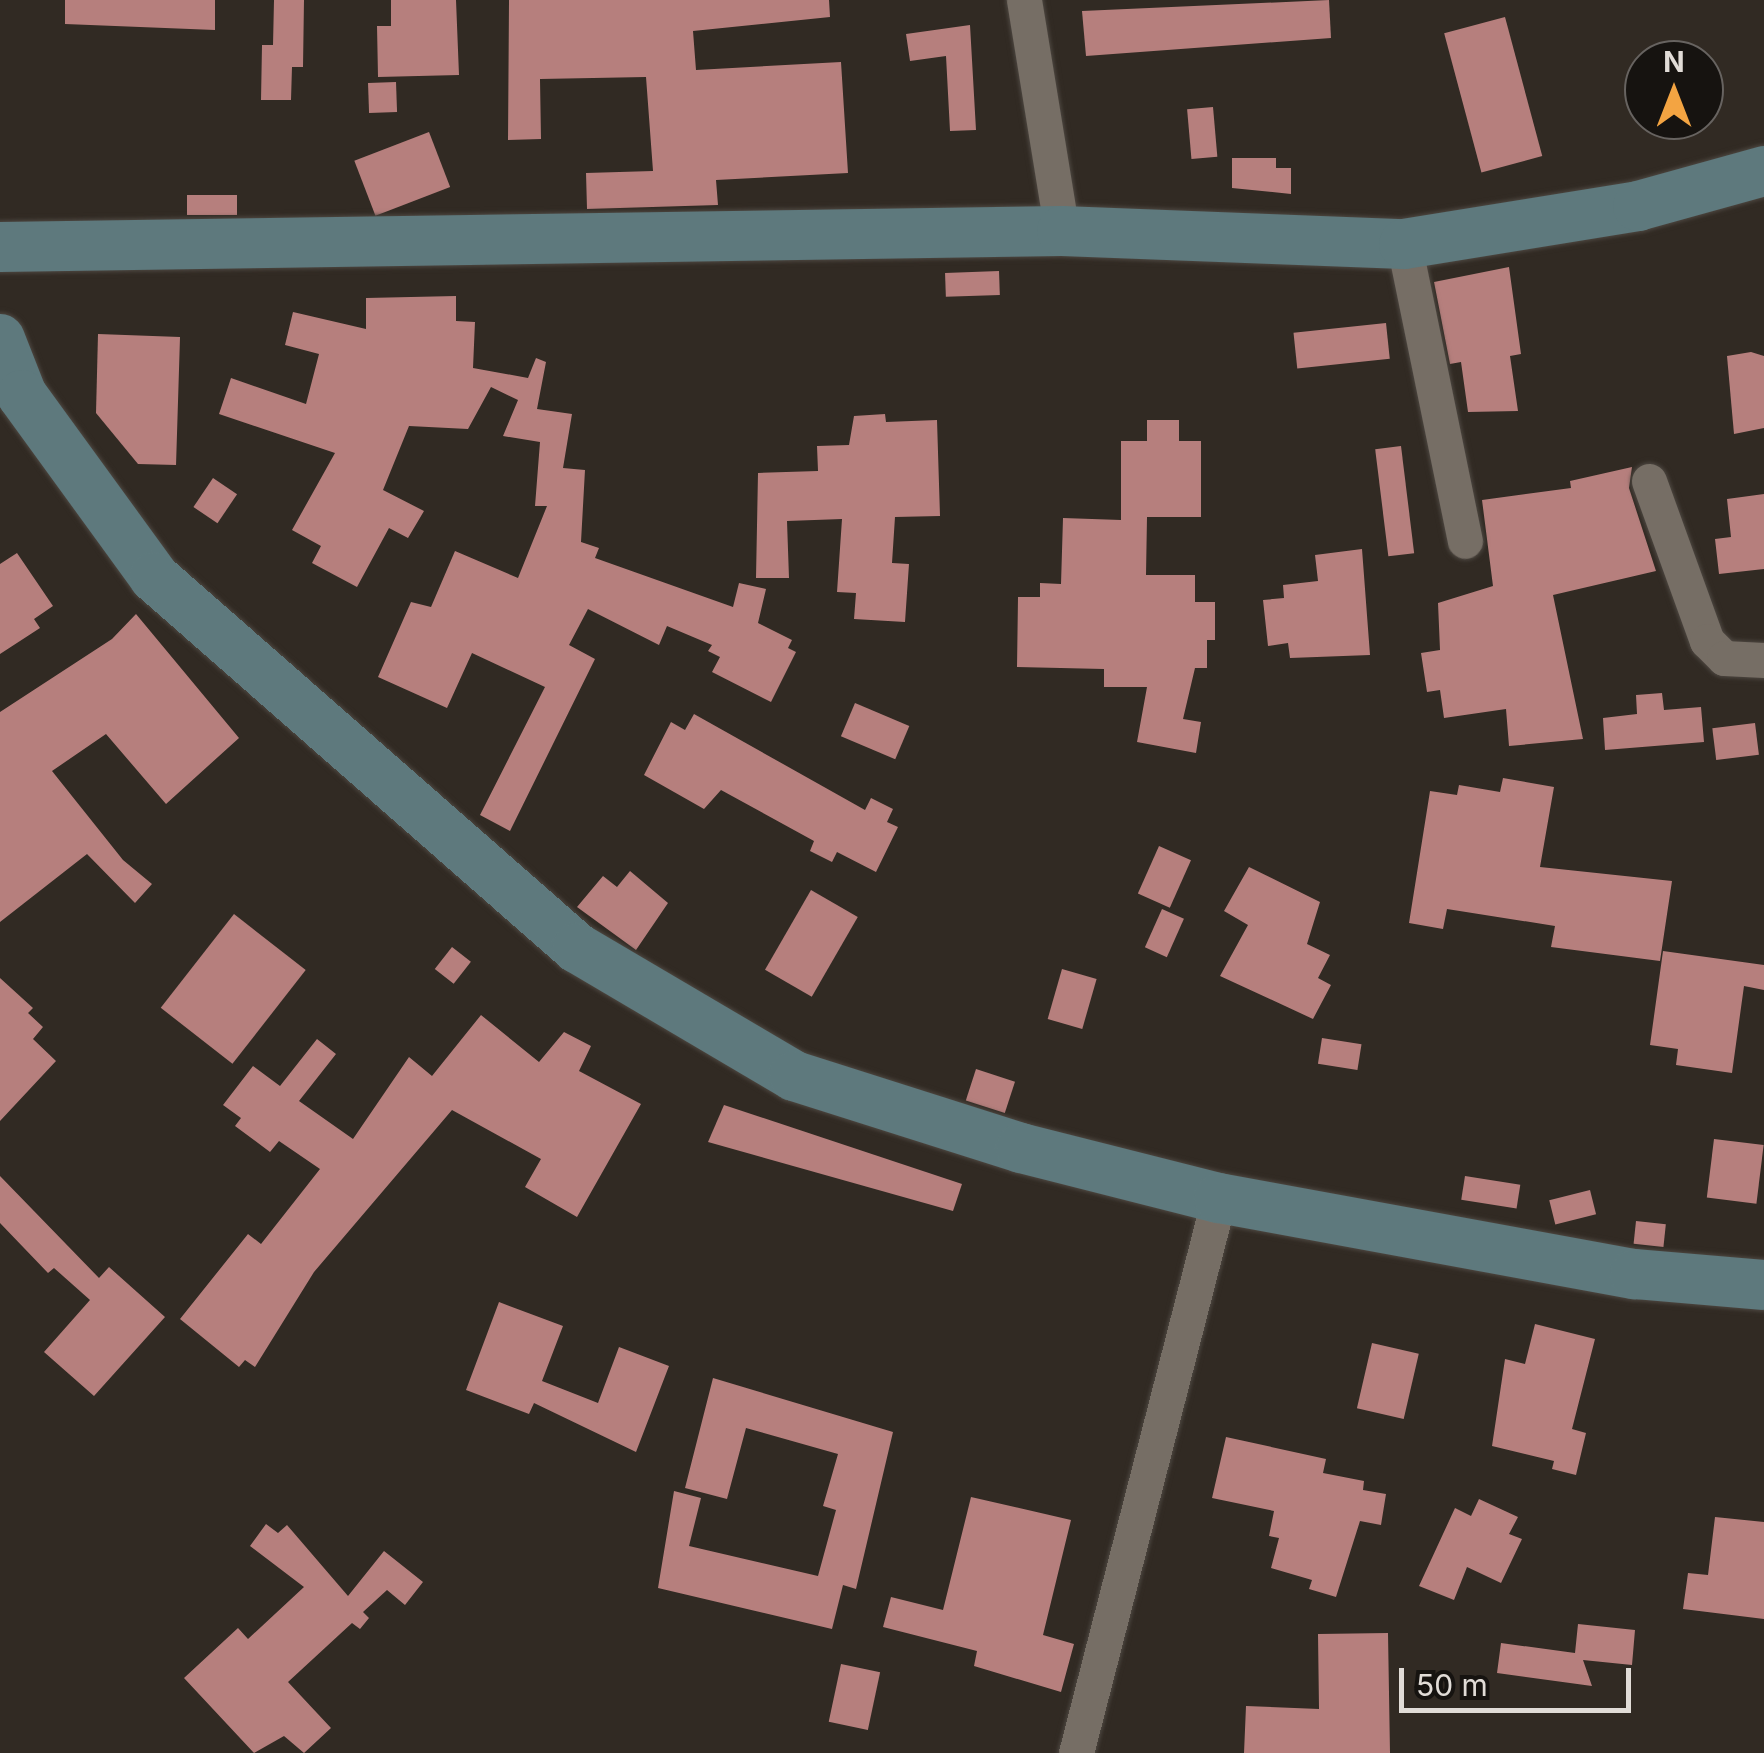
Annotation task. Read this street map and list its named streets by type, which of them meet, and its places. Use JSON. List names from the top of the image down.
{
  "scale_bar": "50 m",
  "north": "top"
}
